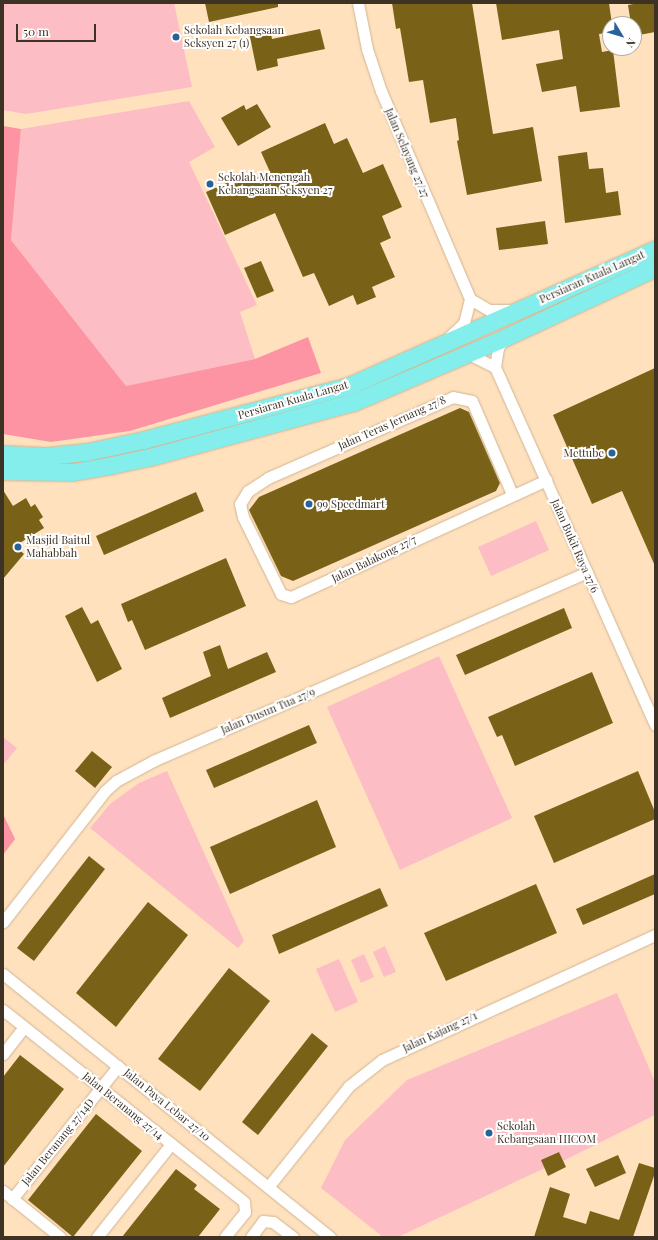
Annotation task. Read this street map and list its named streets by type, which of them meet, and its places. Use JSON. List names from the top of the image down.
{
  "streets": {
    "main road": ["Persiaran Kuala Langat"],
    "street": [
      "Jalan Selayang 27/27",
      "Jalan Teras Jernang 27/8",
      "Jalan Bukit Raya 27/6",
      "Jalan Balakong 27/7",
      "Jalan Dusun Tua 27/9",
      "Jalan Kajang 27/1",
      "Jalan Paya Lebar 27/10",
      "Jalan Beranang 27/14",
      "Jalan Beranang 27/14D"
    ]
  },
  "crossings": [
    ["Jalan Teras Jernang 27/8", "Jalan Balakong 27/7"],
    ["Jalan Bukit Raya 27/6", "Jalan Balakong 27/7"],
    ["Jalan Bukit Raya 27/6", "Jalan Dusun Tua 27/9"],
    ["Jalan Kajang 27/1", "Jalan Paya Lebar 27/10"],
    ["Jalan Paya Lebar 27/10", "Jalan Beranang 27/14D"],
    ["Jalan Beranang 27/14", "Jalan Beranang 27/14D"]
  ],
  "places": [
    "Sekolah Kebangsaan Seksyen 27 (1)",
    "Sekolah Menengah Kebangsaan Seksyen 27",
    "Mettube",
    "99 Speedmart",
    "Masjid Baitul Mahabbah",
    "Sekolah Kebangsaan HICOM"
  ],
  "scale_bar": "50 m",
  "north": "bottom right"
}
